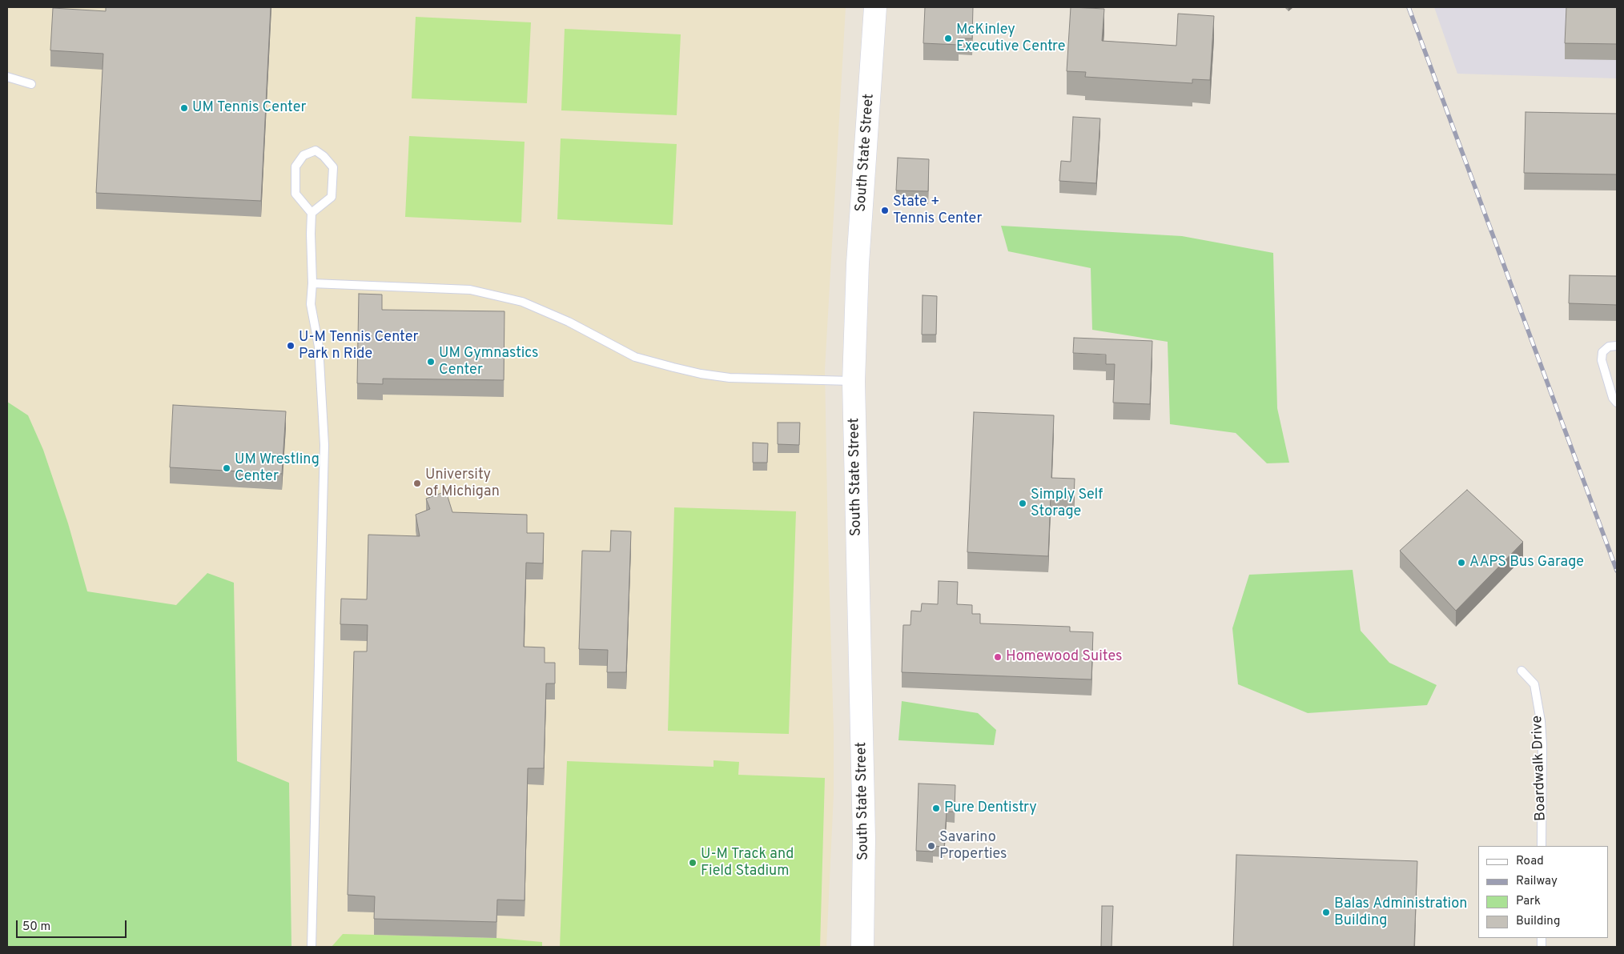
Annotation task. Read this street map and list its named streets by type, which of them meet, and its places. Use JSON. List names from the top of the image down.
{
  "streets": {
    "main road": ["South State Street"],
    "lane": ["Boardwalk Drive"]
  },
  "places": [
    "McKinley Executive Centre",
    "UM Tennis Center",
    "State + Tennis Center",
    "U-M Tennis Center Park n Ride",
    "UM Gymnastics Center",
    "UM Wrestling Center",
    "University of Michigan",
    "Simply Self Storage",
    "AAPS Bus Garage",
    "Homewood Suites",
    "Pure Dentistry",
    "Savarino Properties",
    "U-M Track and Field Stadium",
    "Balas Administration Building"
  ],
  "legend": [
    "Road",
    "Railway",
    "Park",
    "Building"
  ],
  "scale_bar": "50 m"
}
